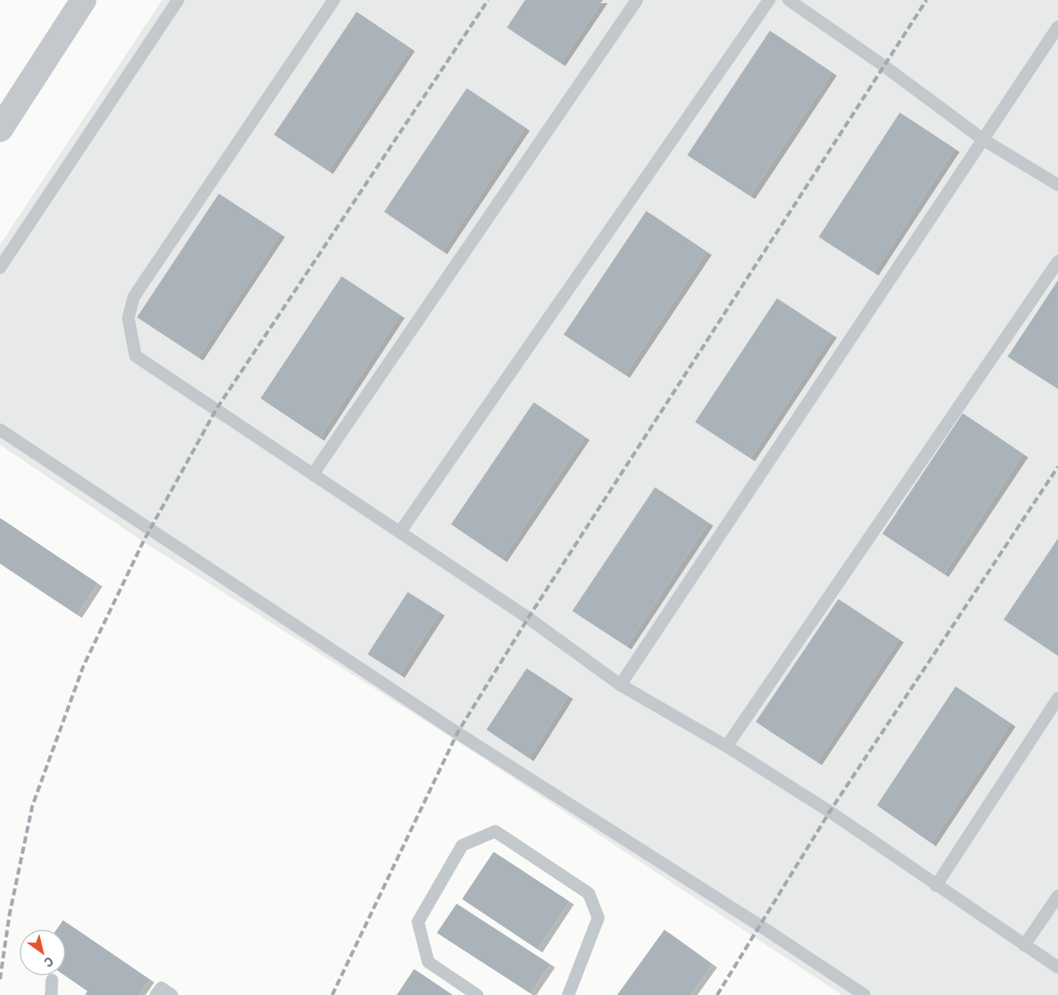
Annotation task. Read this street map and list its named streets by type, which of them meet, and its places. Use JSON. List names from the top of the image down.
{
  "north": "bottom right"
}
